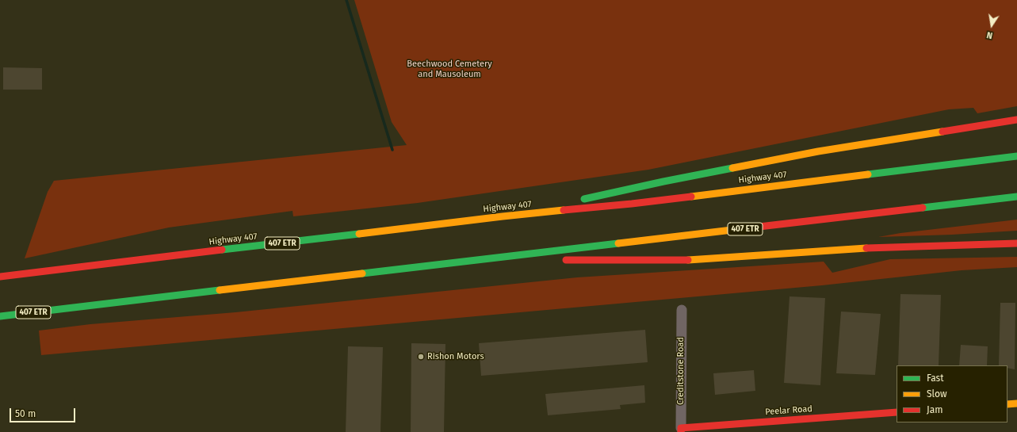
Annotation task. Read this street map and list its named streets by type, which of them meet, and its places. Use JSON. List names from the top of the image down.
{
  "streets": {
    "main road": ["Highway 407", "407 ETR", "Peelar Road"],
    "street": ["Creditstone Road"]
  },
  "crossings": [
    ["Creditstone Road", "Peelar Road"]
  ],
  "parks": ["Beechwood Cemetery and Mausoleum"],
  "places": ["Rishon Motors"],
  "legend": ["Fast", "Slow", "Jam"],
  "scale_bar": "50 m",
  "north": "bottom"
}
